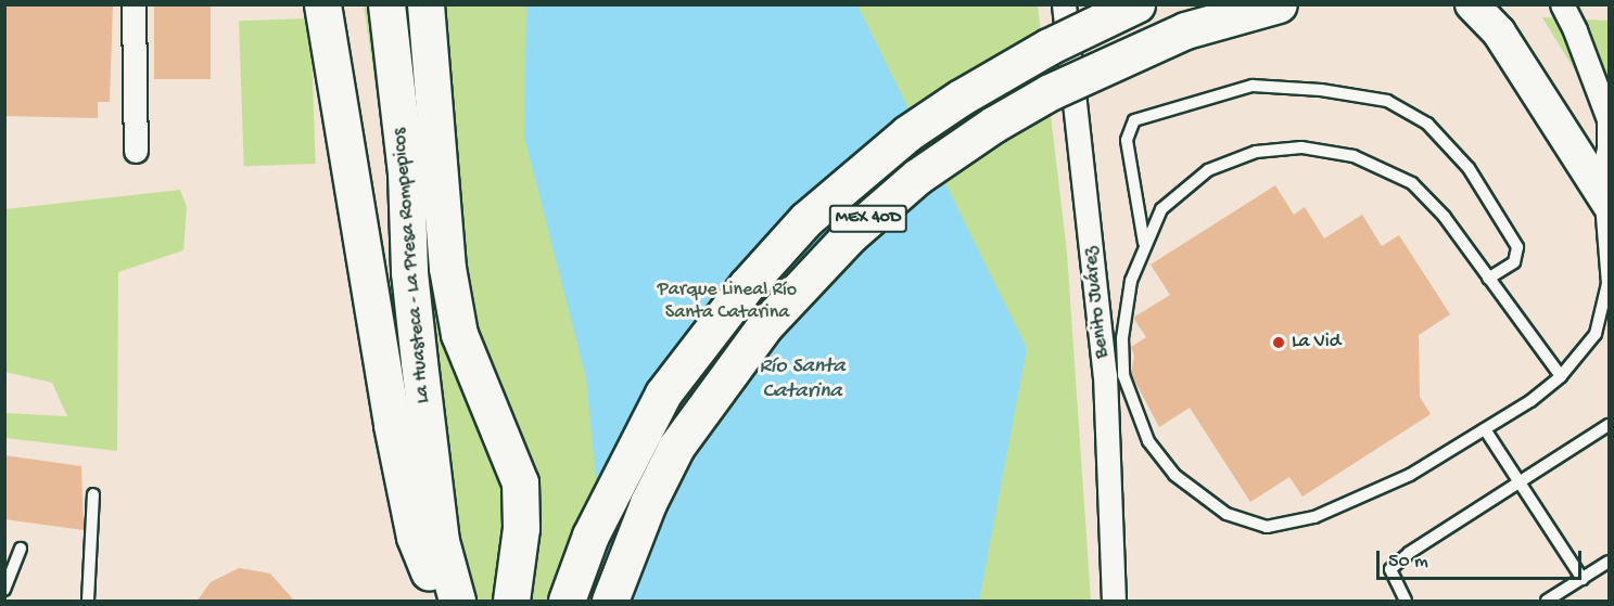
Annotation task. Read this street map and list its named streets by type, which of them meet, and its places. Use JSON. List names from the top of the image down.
{
  "streets": {
    "main road": ["MEX 40D", "La Huasteca - La Presa Rompepicos"],
    "street": ["Benito Juárez"]
  },
  "water": ["Río Santa Catarina"],
  "parks": ["Parque Lineal Río Santa Catarina"],
  "places": ["La Vid"],
  "scale_bar": "50 m"
}
